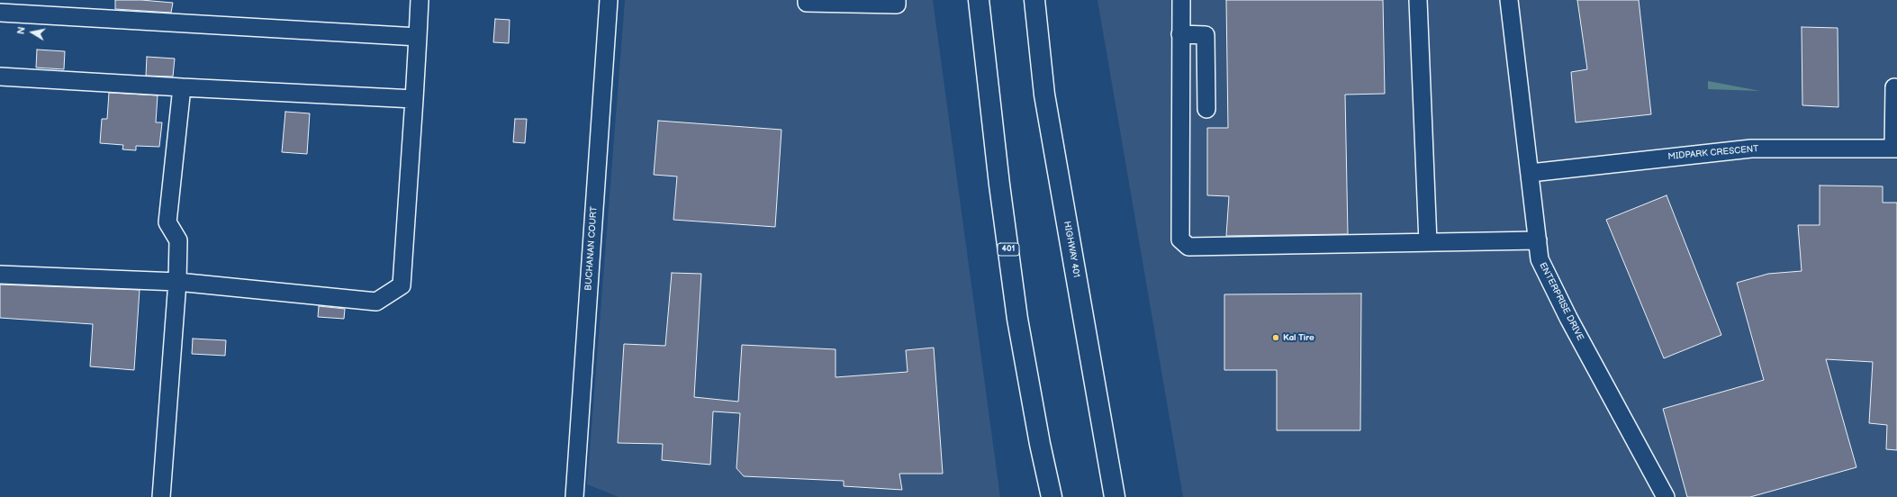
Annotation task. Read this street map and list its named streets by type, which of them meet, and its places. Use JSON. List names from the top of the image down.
{
  "streets": {
    "highway": ["401", "HIGHWAY 401"],
    "street": ["MIDPARK CRESCENT", "BUCHANAN COURT", "ENTERPRISE DRIVE"]
  },
  "crossings": [
    ["MIDPARK CRESCENT", "ENTERPRISE DRIVE"]
  ],
  "places": ["Kal Tire"],
  "north": "left"
}
